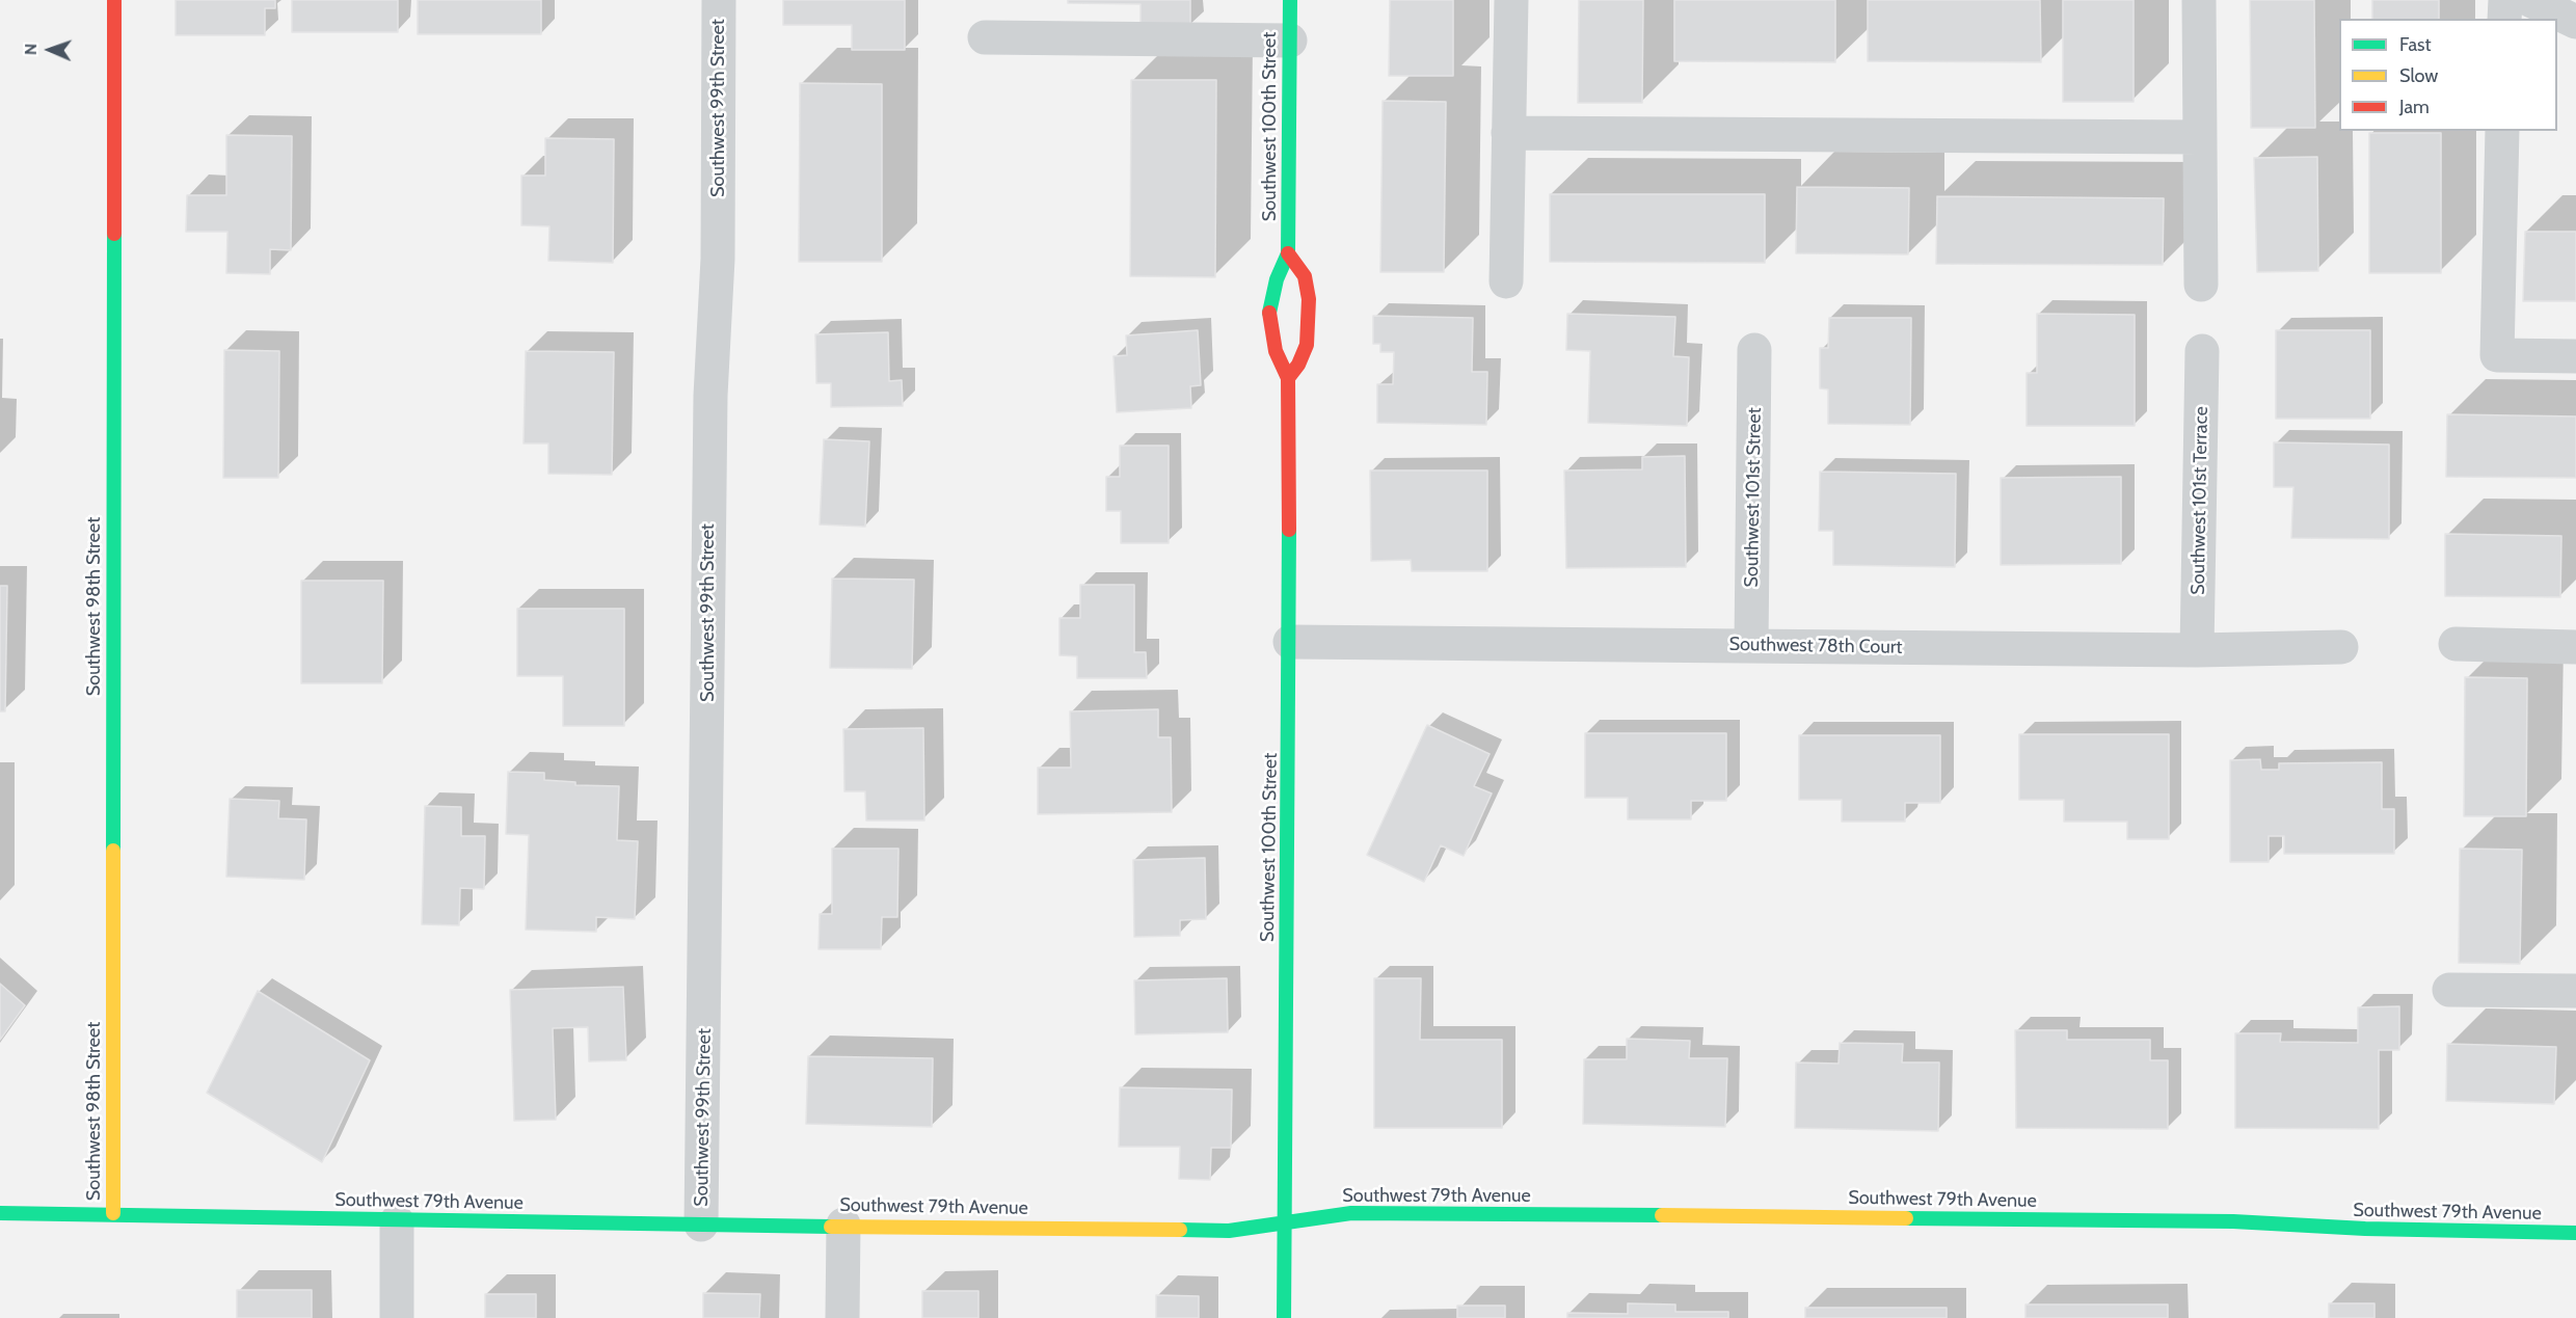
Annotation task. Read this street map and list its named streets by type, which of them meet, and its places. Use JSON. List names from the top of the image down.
{
  "streets": {
    "street": [
      "Southwest 99th Street",
      "Southwest 100th Street",
      "Southwest 101st Street",
      "Southwest 101st Terrace",
      "Southwest 98th Street",
      "Southwest 78th Court",
      "Southwest 79th Avenue"
    ]
  },
  "crossings": [
    ["Southwest 99th Street", "Southwest 79th Avenue"],
    ["Southwest 100th Street", "Southwest 78th Court"],
    ["Southwest 100th Street", "Southwest 79th Avenue"],
    ["Southwest 101st Street", "Southwest 78th Court"],
    ["Southwest 101st Terrace", "Southwest 78th Court"],
    ["Southwest 98th Street", "Southwest 79th Avenue"]
  ],
  "legend": ["Fast", "Slow", "Jam"],
  "north": "left"
}
